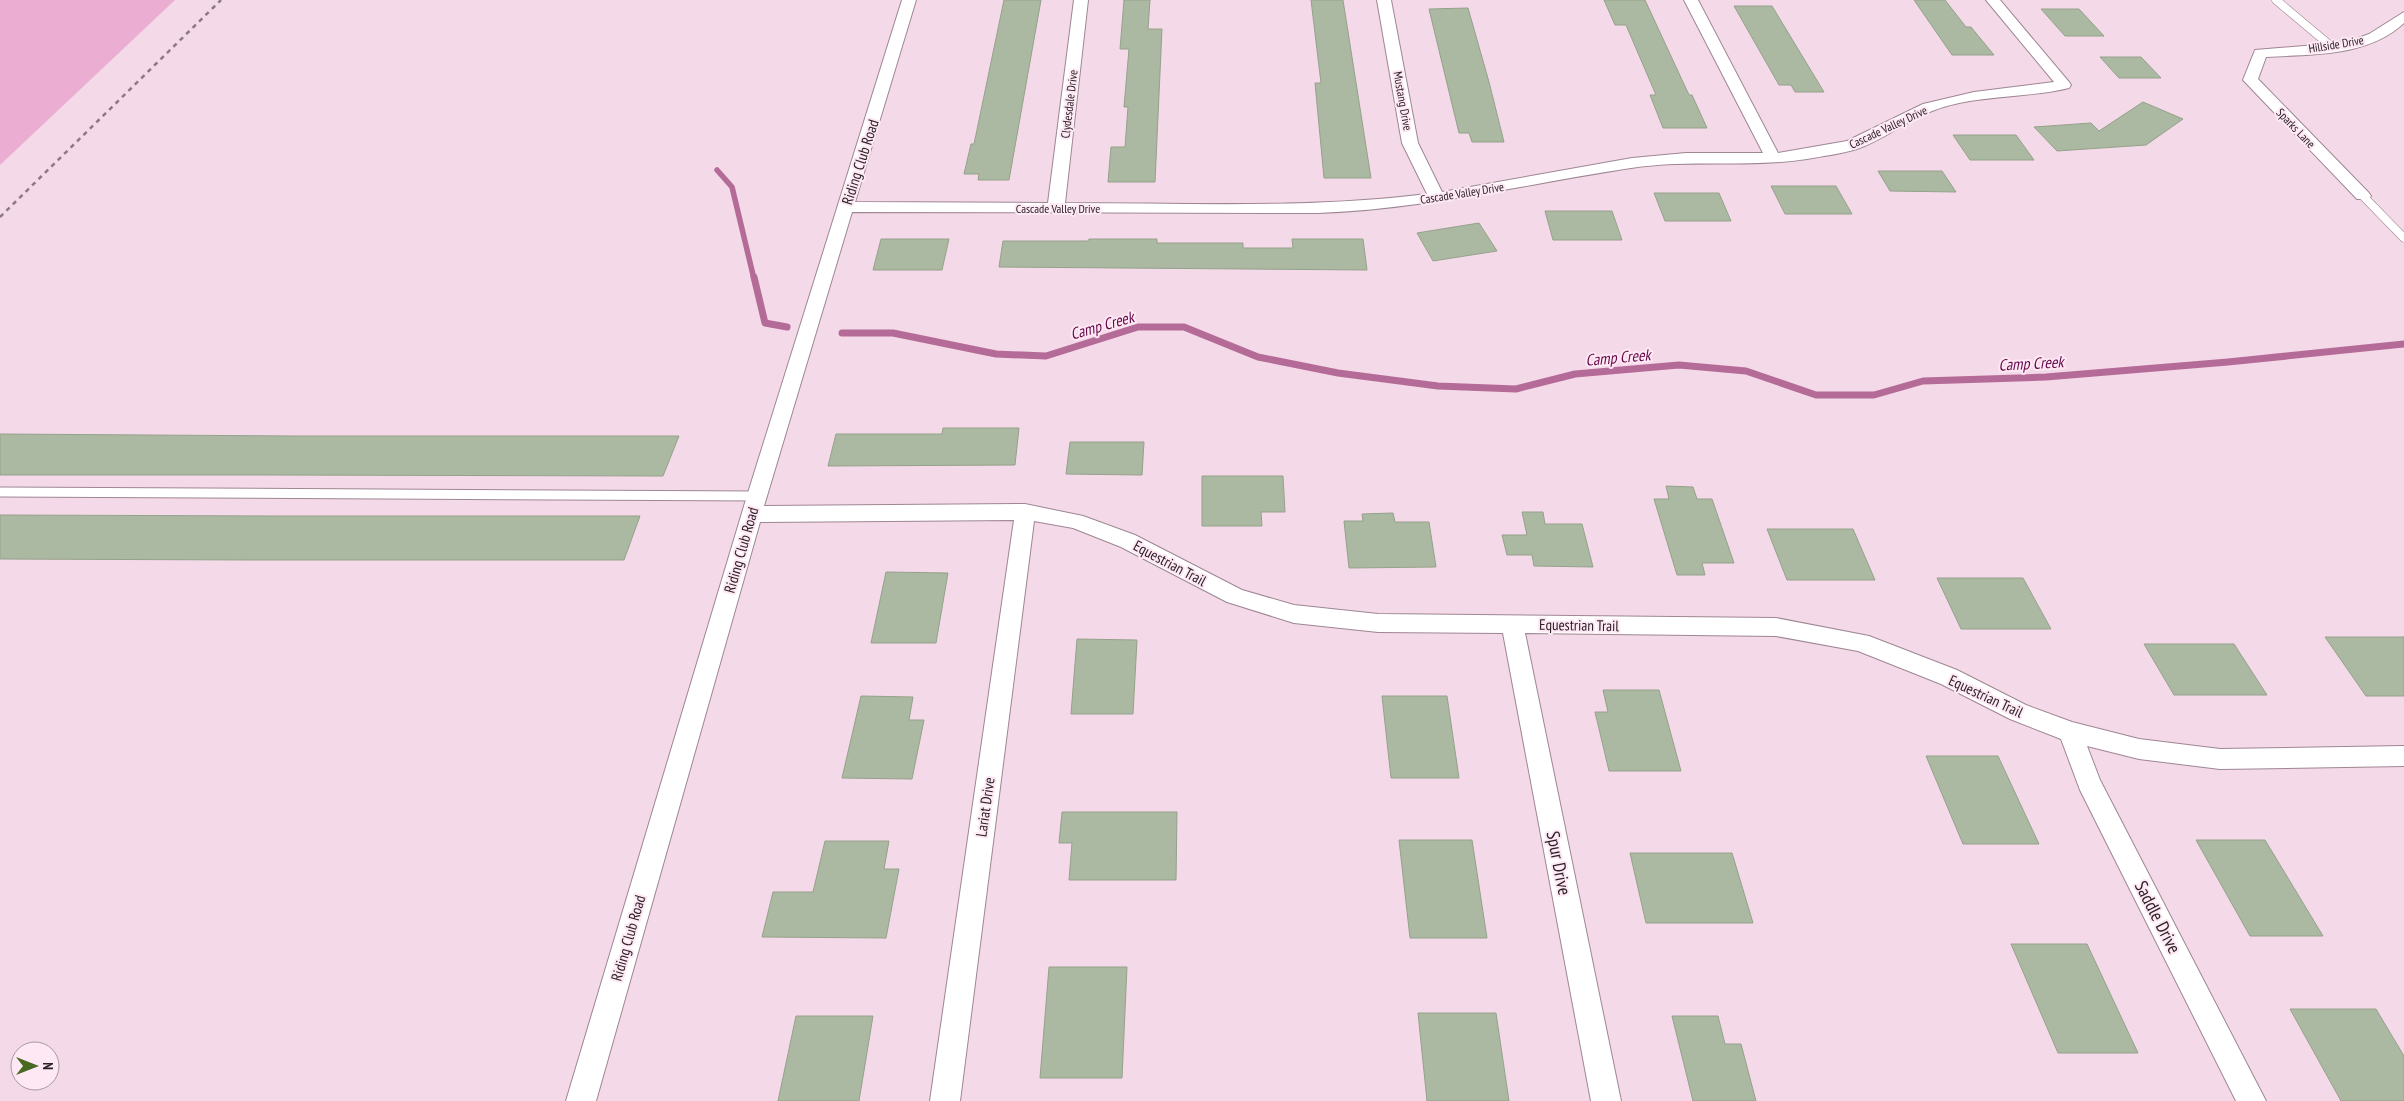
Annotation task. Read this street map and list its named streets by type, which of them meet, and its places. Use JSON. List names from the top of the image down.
{
  "streets": {
    "street": [
      "Hillside Drive",
      "Mustang Drive",
      "Clydesdale Drive",
      "Cascade Valley Drive",
      "Sparks Lane",
      "Riding Club Road",
      "Equestrian Trail",
      "Lariat Drive",
      "Spur Drive",
      "Saddle Drive"
    ]
  },
  "crossings": [
    ["Hillside Drive", "Sparks Lane"],
    ["Mustang Drive", "Cascade Valley Drive"],
    ["Clydesdale Drive", "Cascade Valley Drive"],
    ["Cascade Valley Drive", "Riding Club Road"],
    ["Riding Club Road", "Equestrian Trail"],
    ["Equestrian Trail", "Lariat Drive"],
    ["Equestrian Trail", "Spur Drive"],
    ["Equestrian Trail", "Saddle Drive"]
  ],
  "water": ["Camp Creek"],
  "north": "right"
}
